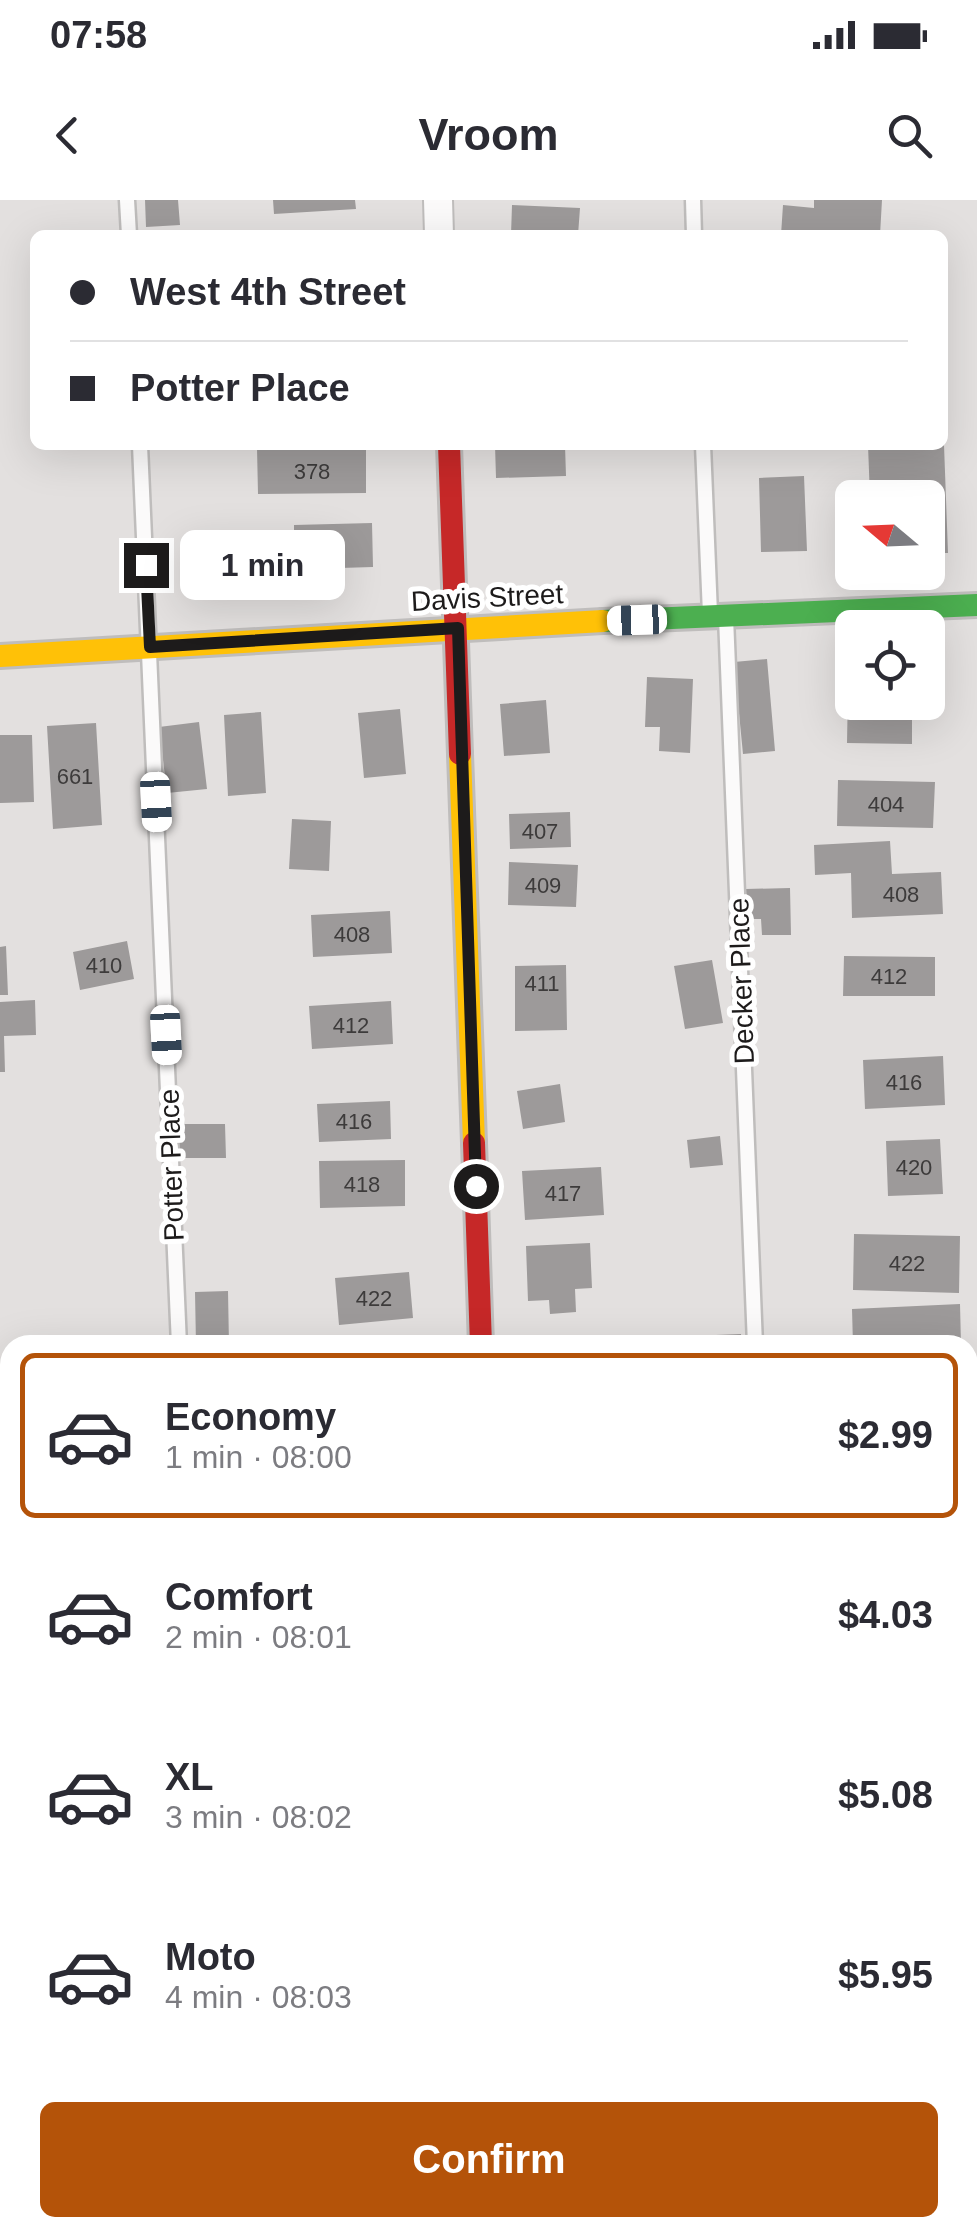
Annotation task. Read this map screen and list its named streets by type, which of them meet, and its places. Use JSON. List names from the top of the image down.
{
  "streets": {
    "street": ["Davis Street"],
    "lane": ["Decker Place", "Potter Place"]
  },
  "crossings": [
    ["Davis Street", "Decker Place"],
    ["Davis Street", "Potter Place"]
  ],
  "house_numbers": [
    "378",
    "661",
    "404",
    "407",
    "409",
    "408",
    "408",
    "410",
    "412",
    "411",
    "412",
    "416",
    "416",
    "420",
    "418",
    "417",
    "422",
    "422"
  ],
  "north": "left",
  "page": {
    "status": "07:58",
    "header": "Vroom",
    "banner": ["West 4th Street", "Potter Place"],
    "bubble": "1 min",
    "list": [
      {
        "name": "Economy",
        "note": "1 min · 08:00",
        "value": "$2.99"
      },
      {
        "name": "Comfort",
        "note": "2 min · 08:01",
        "value": "$4.03"
      },
      {
        "name": "XL",
        "note": "3 min · 08:02",
        "value": "$5.08"
      },
      {
        "name": "Moto",
        "note": "4 min · 08:03",
        "value": "$5.95"
      }
    ],
    "buttons": "Confirm"
  }
}
